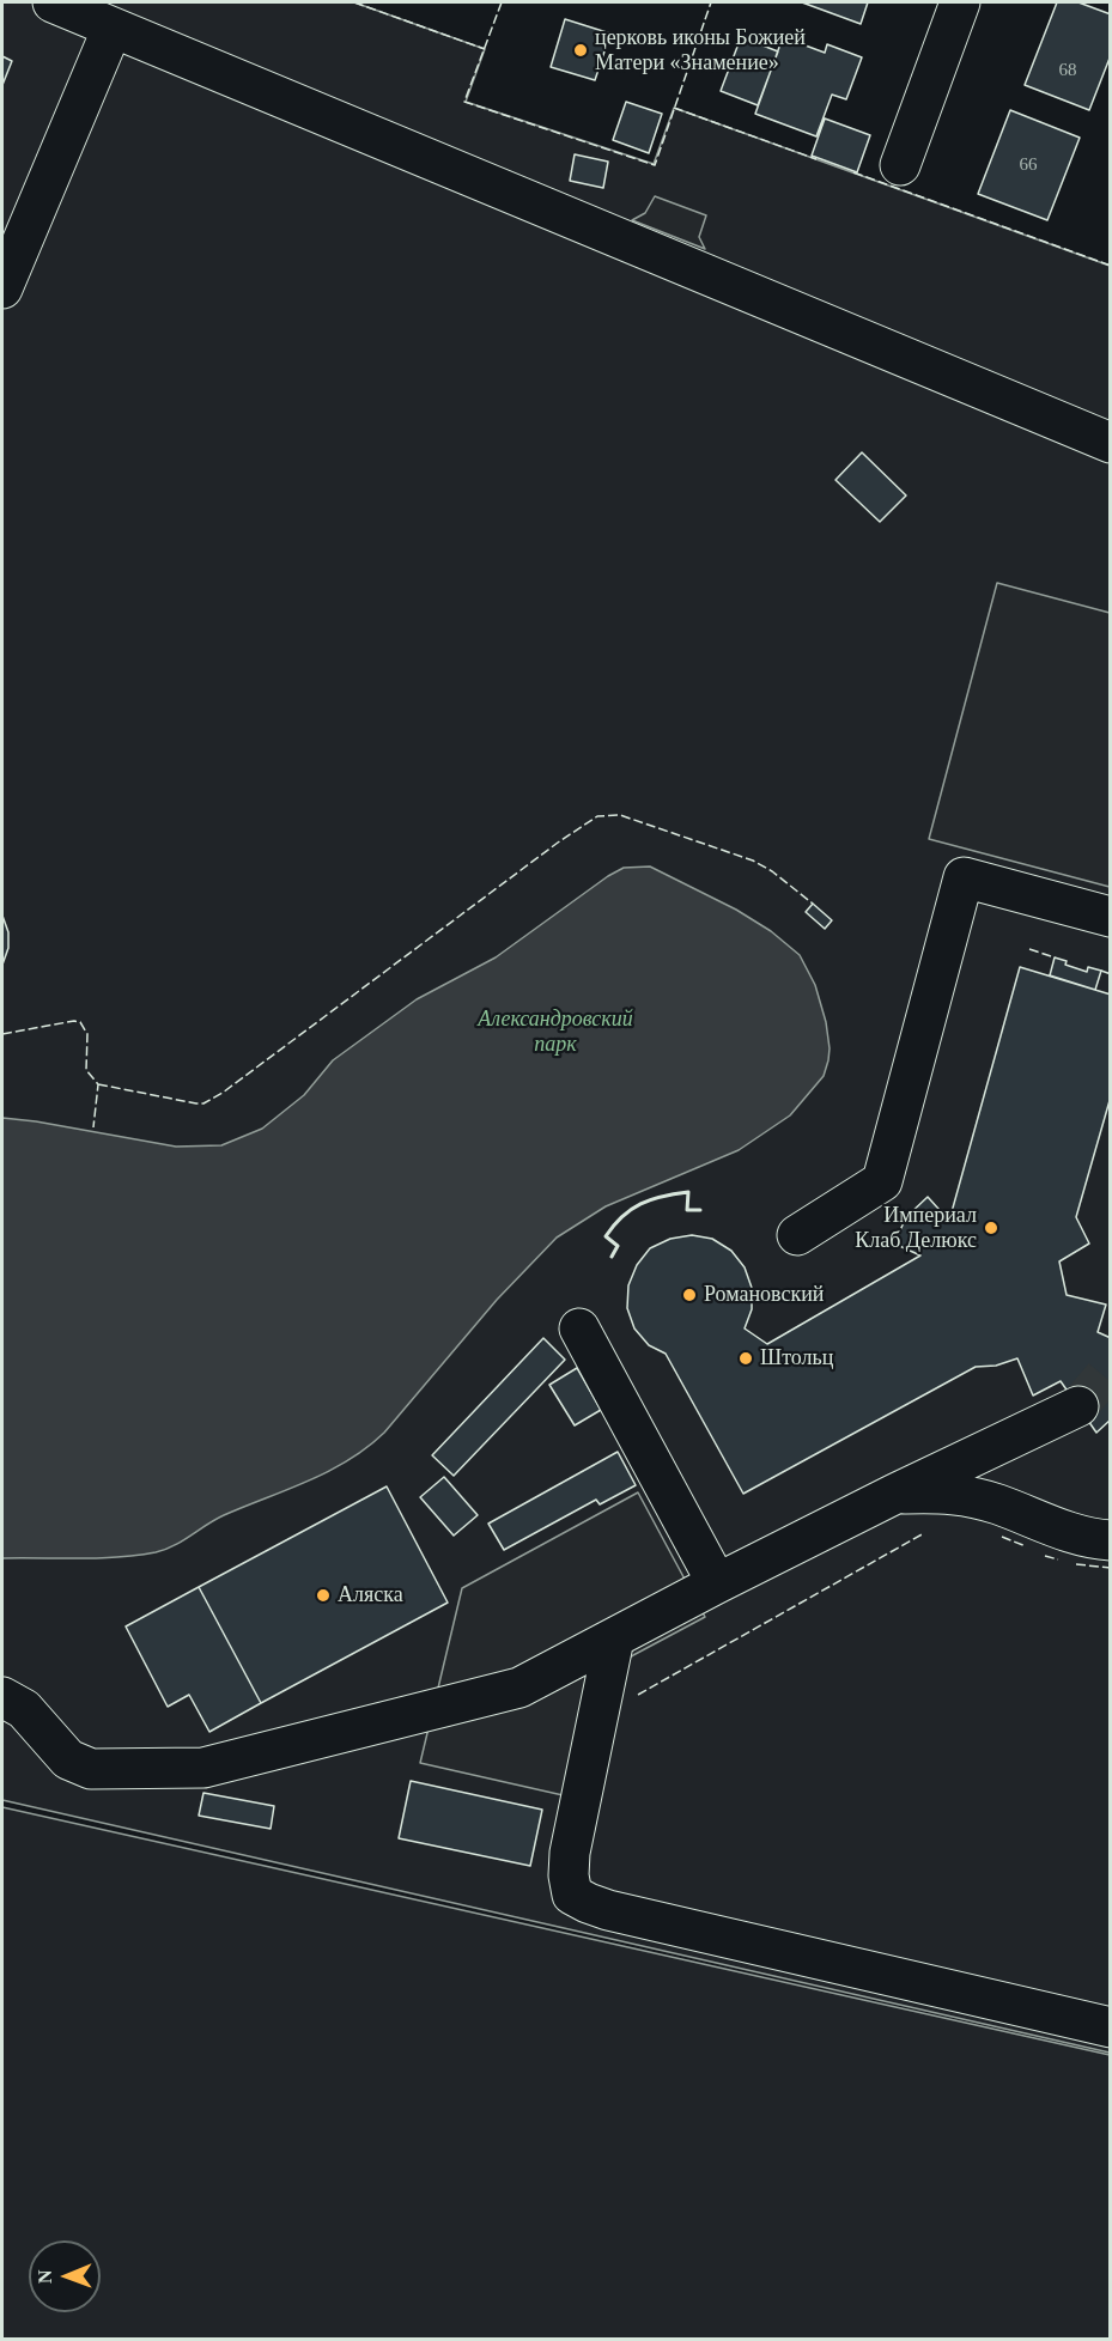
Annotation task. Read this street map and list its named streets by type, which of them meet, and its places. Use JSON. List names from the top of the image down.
{
  "parks": ["Александровский парк"],
  "places": [
    "церковь иконы Божией Матери «Знамение»",
    "Империал Клаб Делюкс",
    "Романовский",
    "Штольц",
    "Аляска"
  ],
  "house_numbers": ["68", "66"],
  "north": "left"
}
